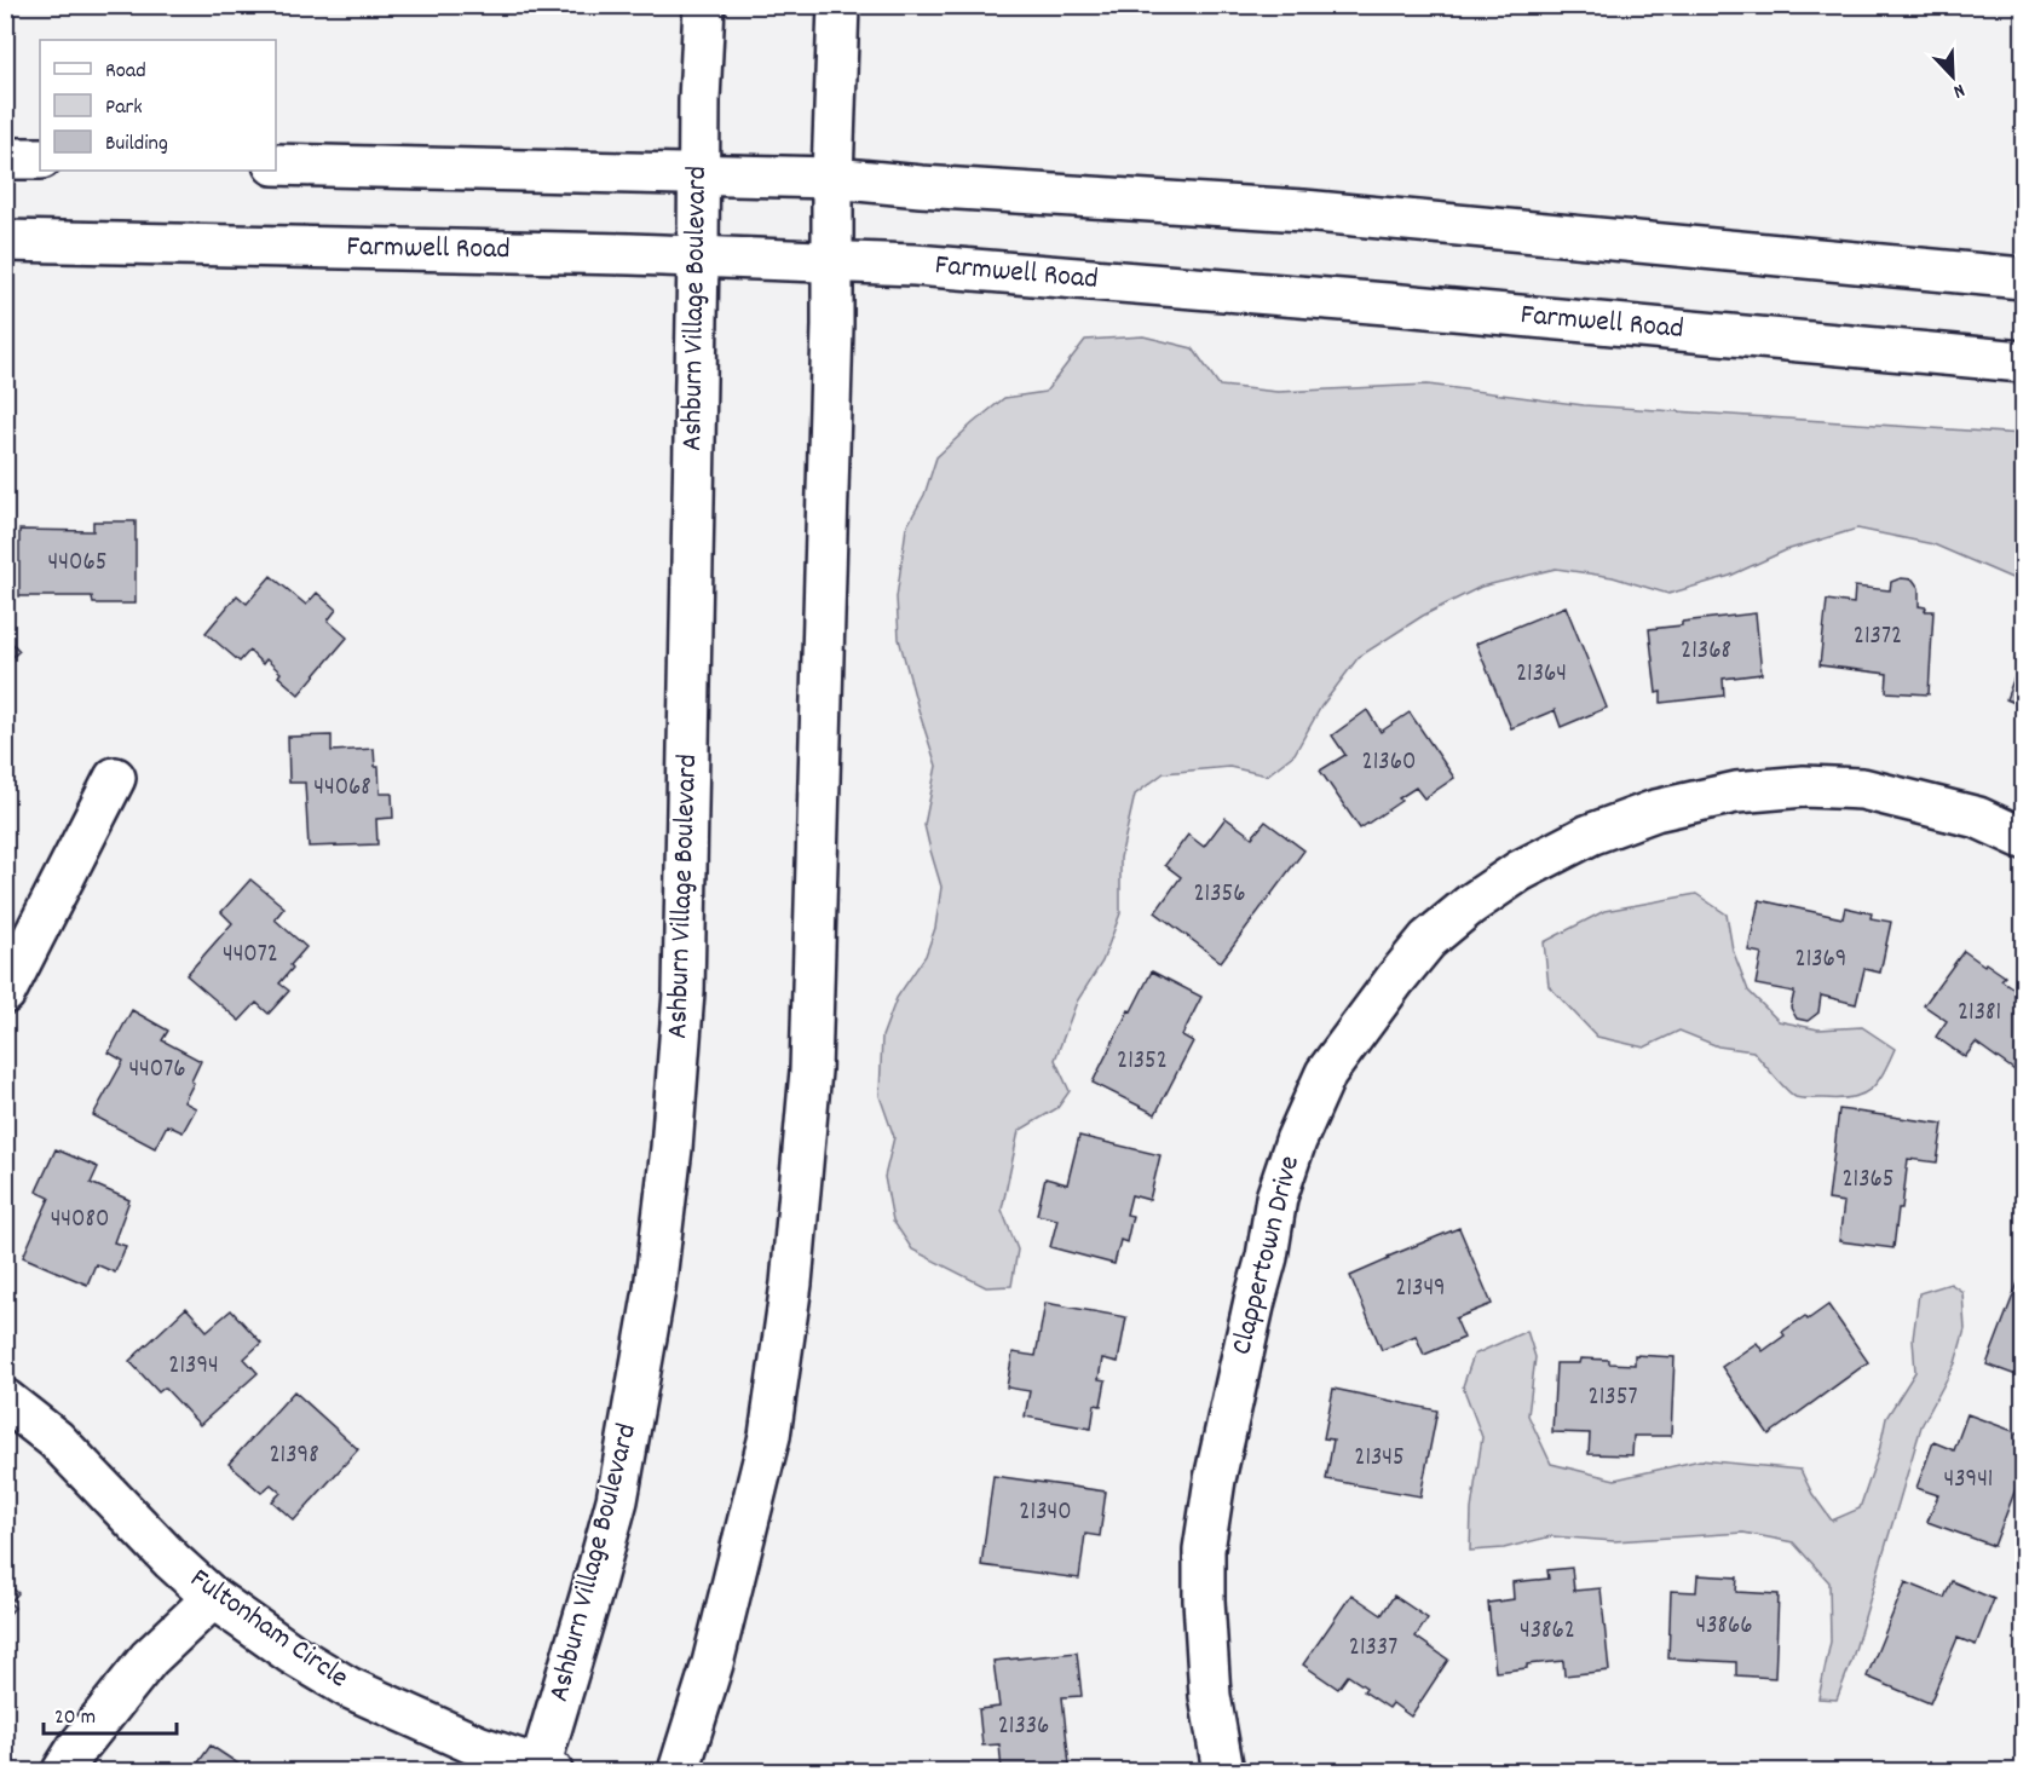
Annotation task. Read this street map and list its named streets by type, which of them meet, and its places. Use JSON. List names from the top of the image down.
{
  "streets": {
    "main road": [
      "Farmwell Road",
      "Ashburn Village Boulevard",
      "Clappertown Drive",
      "Fultonham Circle"
    ]
  },
  "crossings": [
    ["Farmwell Road", "Ashburn Village Boulevard"],
    ["Ashburn Village Boulevard", "Fultonham Circle"]
  ],
  "house_numbers": [
    "44065",
    "21372",
    "21368",
    "21364",
    "21360",
    "44068",
    "21356",
    "44072",
    "21369",
    "21381",
    "21352",
    "44076",
    "21365",
    "44080",
    "21349",
    "21394",
    "21357",
    "21398",
    "21345",
    "43941",
    "21340",
    "43866",
    "43862",
    "21337",
    "21336"
  ],
  "legend": ["Road", "Park", "Building"],
  "scale_bar": "20 m",
  "north": "bottom right"
}
